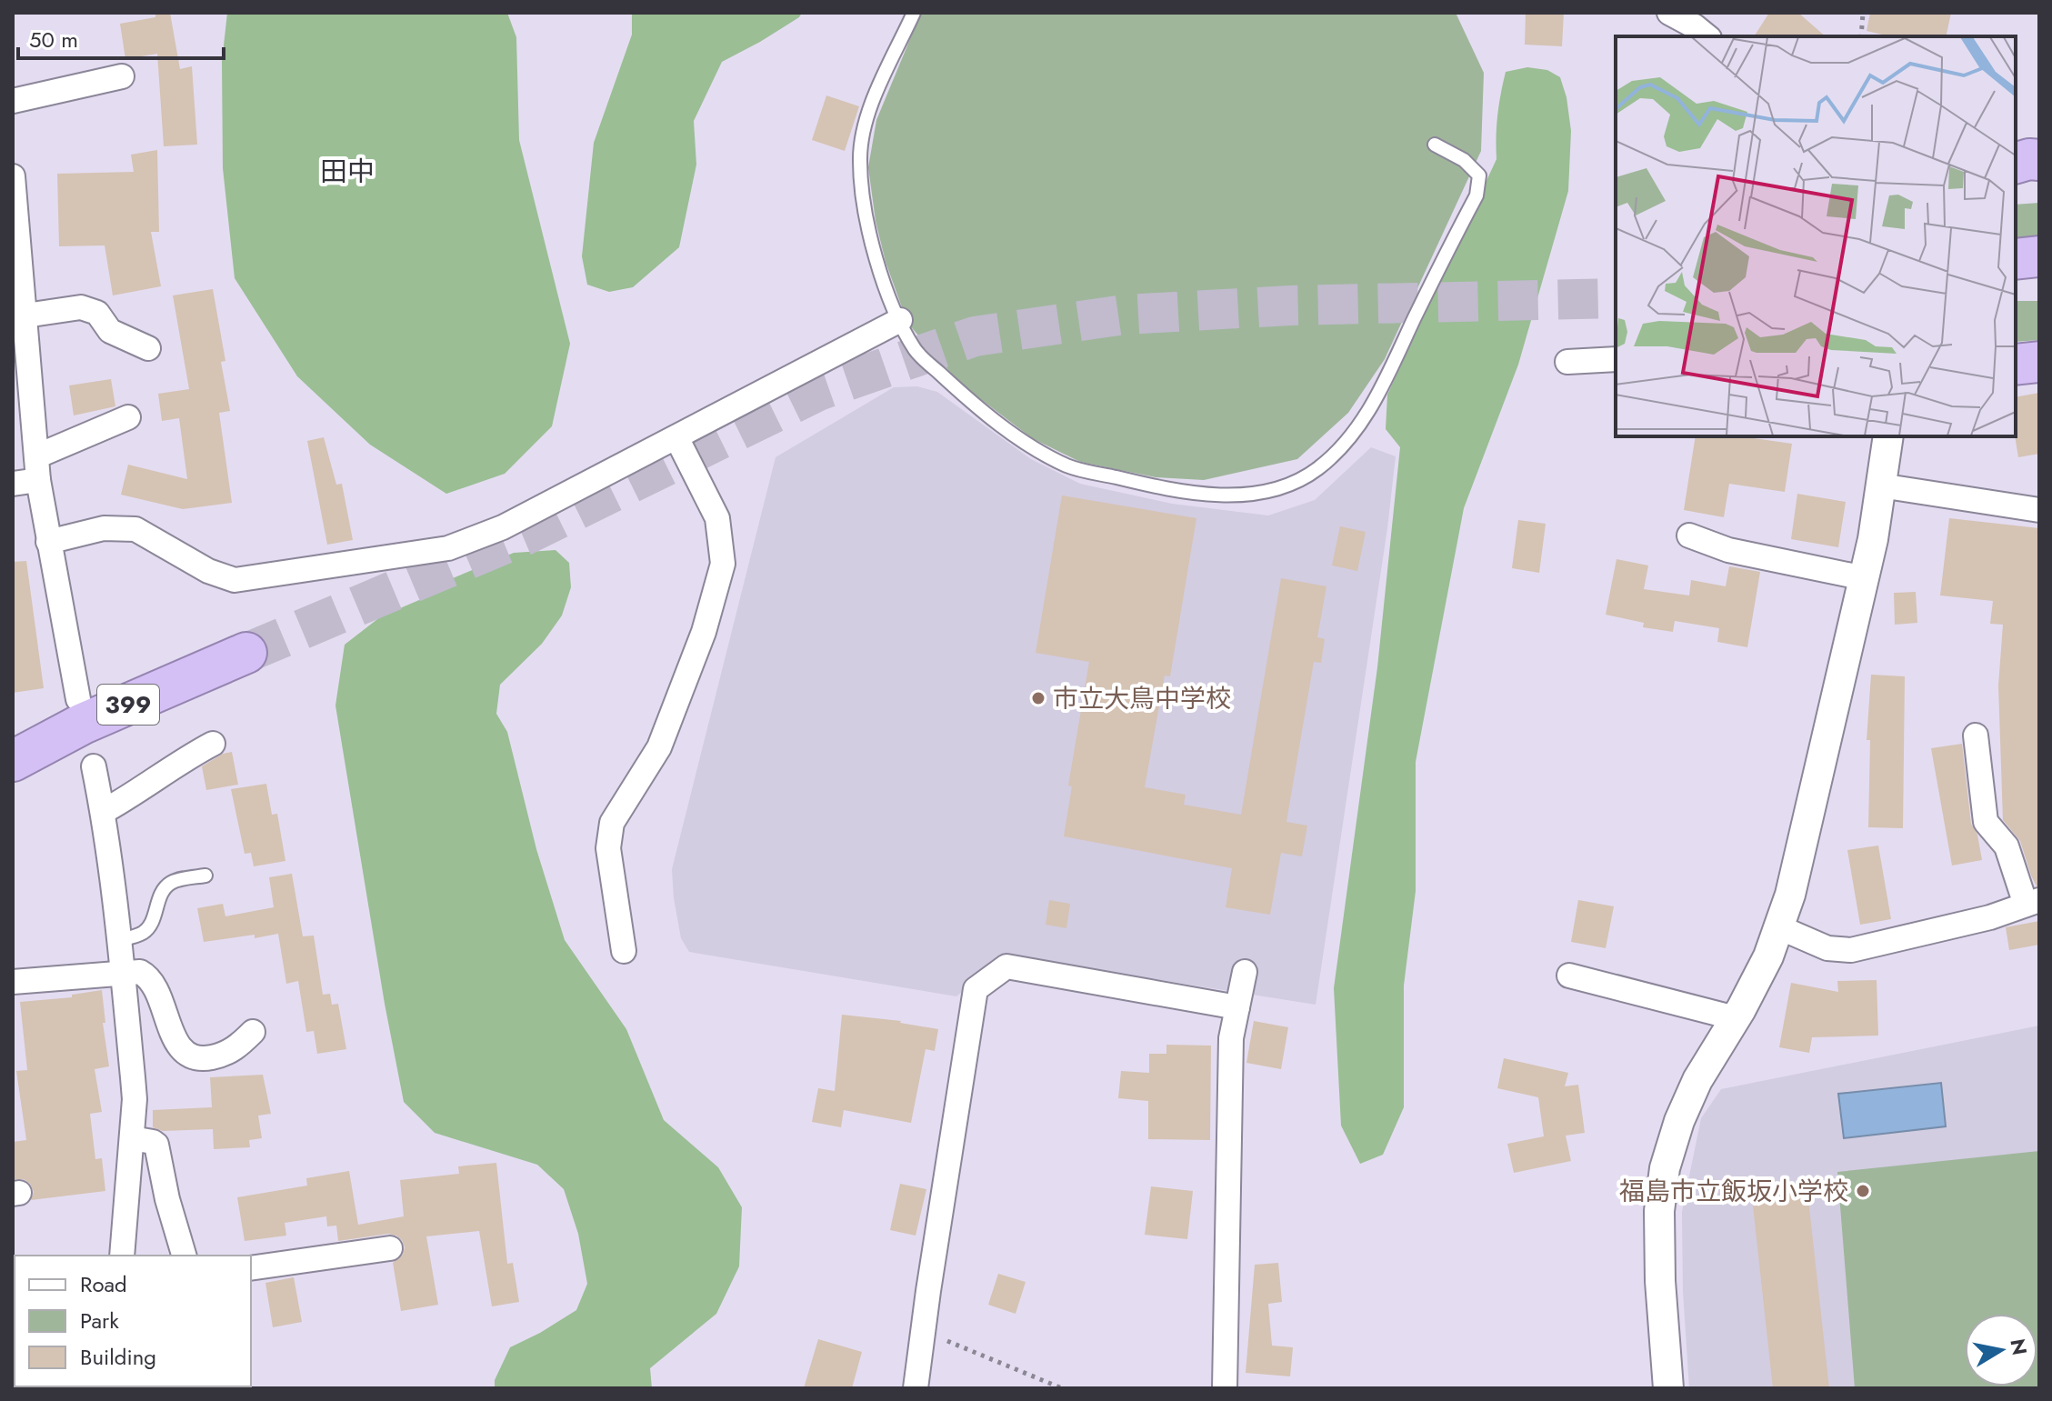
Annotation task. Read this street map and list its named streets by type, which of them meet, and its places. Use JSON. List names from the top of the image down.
{
  "streets": {
    "highway": ["399"]
  },
  "districts": ["田中"],
  "places": ["市立大鳥中学校", "福島市立飯坂小学校"],
  "legend": ["Road", "Park", "Building"],
  "scale_bar": "50 m",
  "north": "right"
}
